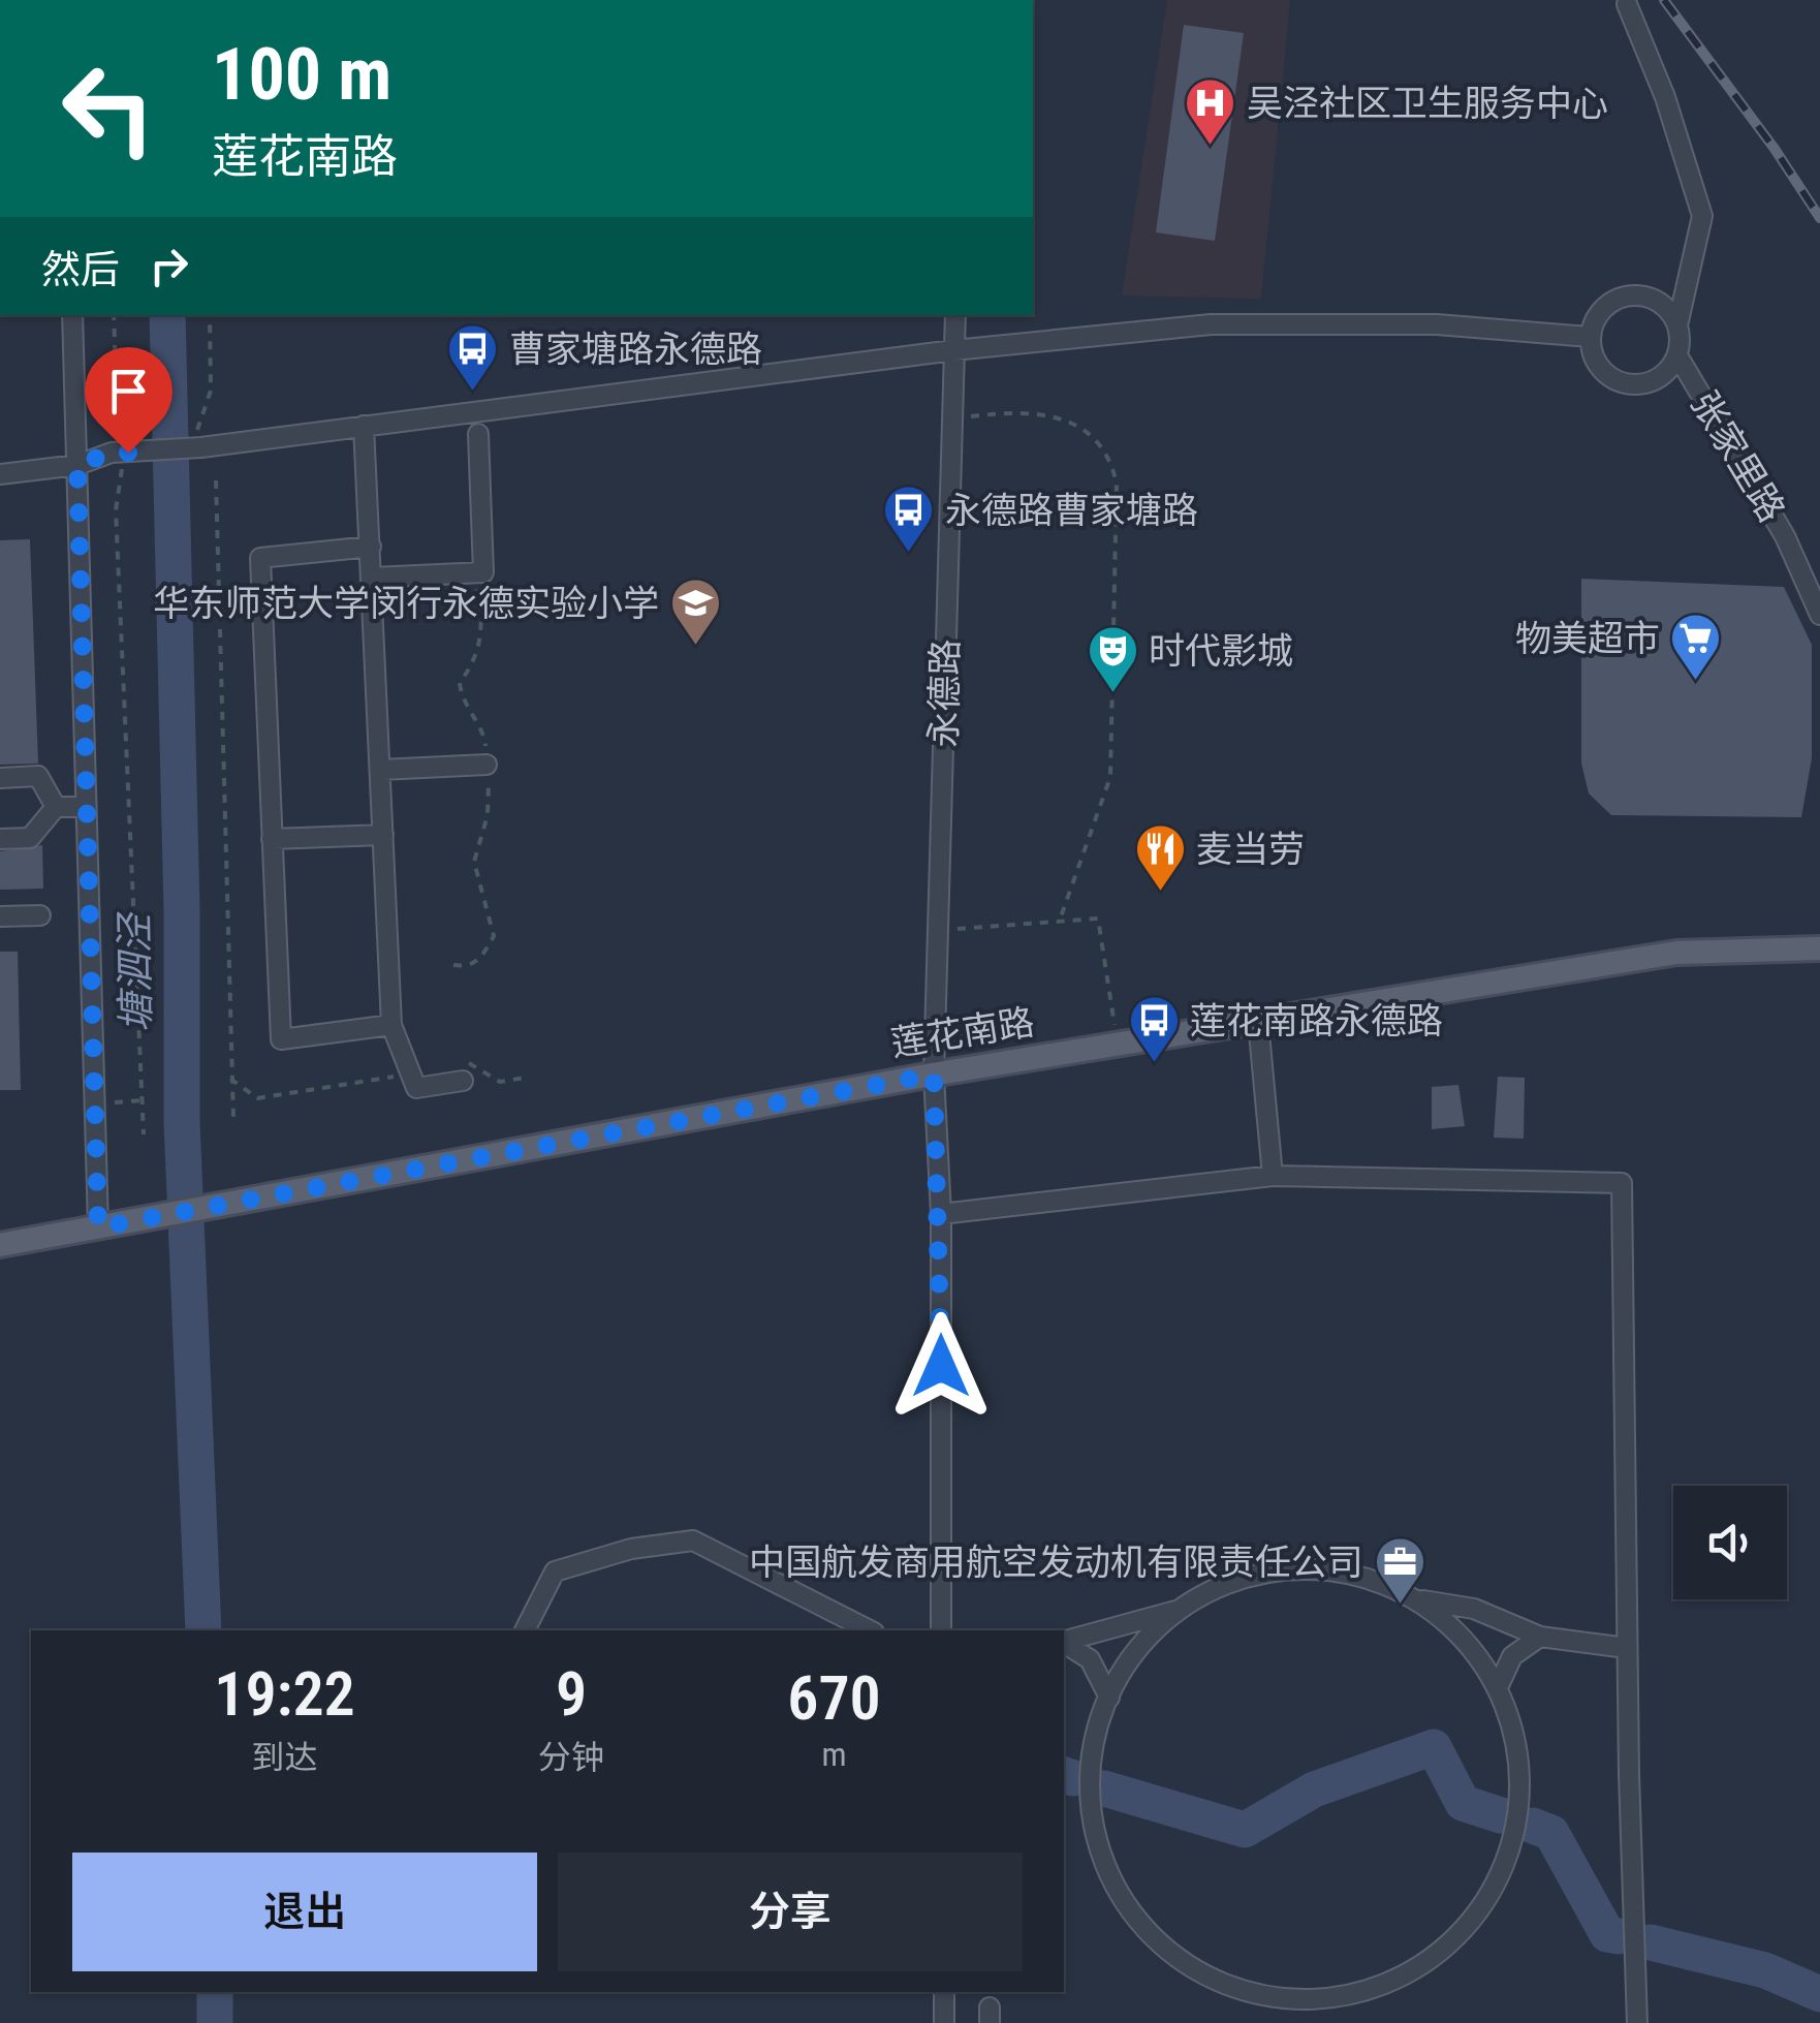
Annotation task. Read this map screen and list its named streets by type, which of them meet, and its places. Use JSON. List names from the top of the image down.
{
  "streets": {
    "main road": ["莲花南路"],
    "street": ["张家里路", "永德路"]
  },
  "crossings": [
    ["永德路", "莲花南路"]
  ],
  "water": ["塘泗泾"],
  "places": {
    "hospital": ["吴泾社区卫生服务中心"],
    "bus stop": ["曹家塘路永德路", "永德路曹家塘路", "莲花南路永德路"],
    "school or university": ["华东师范大学闵行永德实验小学"],
    "supermarket": ["物美超市"],
    "theatre": ["时代影城"],
    "restaurant": ["麦当劳"],
    "office": ["中国航发商用航空发动机有限责任公司"]
  },
  "page": {
    "turn": ["100 m", "莲花南路"],
    "then": "然后",
    "eta": [
      "19:22",
      "到达",
      "9",
      "分钟",
      "670",
      "m"
    ],
    "buttons": ["退出", "分享"]
  }
}
